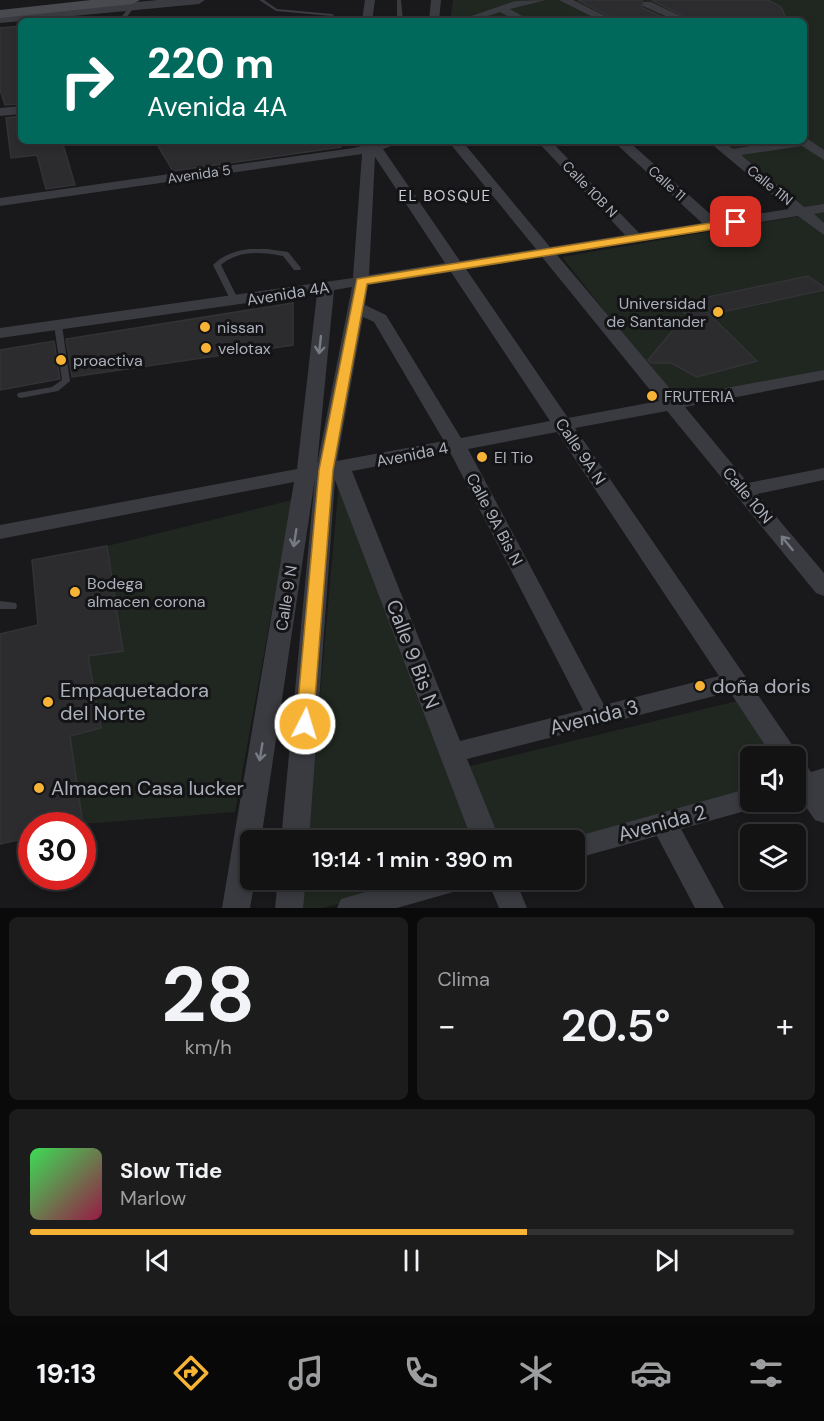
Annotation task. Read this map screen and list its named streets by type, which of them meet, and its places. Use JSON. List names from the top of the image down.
{
  "streets": {
    "street": [
      "Avenida 5",
      "Calle 11",
      "Calle 11N",
      "Calle 10B N",
      "Avenida 4A",
      "Calle 9A N",
      "Avenida 4",
      "Calle 10N",
      "Calle 9A Bis N",
      "Calle 9 N",
      "Calle 9 Bis N",
      "Avenida 3",
      "Avenida 2"
    ]
  },
  "crossings": [
    ["Avenida 5", "Calle 9A N"],
    ["Avenida 5", "Calle 9 N"],
    ["Calle 11", "Avenida 4A"],
    ["Calle 11N", "Avenida 4A"],
    ["Calle 10B N", "Avenida 4A"],
    ["Avenida 4A", "Calle 9A N"],
    ["Avenida 4A", "Calle 10N"],
    ["Avenida 4A", "Calle 9 N"],
    ["Calle 9A N", "Avenida 4"],
    ["Calle 9A N", "Calle 9 N"],
    ["Calle 9A N", "Avenida 3"],
    ["Avenida 4", "Calle 10N"],
    ["Avenida 4", "Calle 9A Bis N"],
    ["Avenida 4", "Calle 9 N"],
    ["Avenida 4", "Calle 9 Bis N"],
    ["Calle 9A Bis N", "Calle 9 N"],
    ["Calle 9A Bis N", "Avenida 3"],
    ["Calle 9 N", "Calle 9 Bis N"],
    ["Calle 9 Bis N", "Avenida 3"]
  ],
  "districts": ["EL BOSQUE"],
  "places": [
    "Universidad de Santander",
    "nissan",
    "velotax",
    "proactiva",
    "FRUTERIA",
    "El Tio",
    "Bodega almacen corona",
    "doña doris",
    "Empaquetadora del Norte",
    "Almacen Casa lucker"
  ],
  "page": {
    "turn": ["220 m", "Avenida 4A"],
    "limit": "30",
    "trip": "19:14 · 1 min · 390 m",
    "tile": [
      ["28", "km/h"],
      "Clima"
    ],
    "heat": ["−", "20.5°", "+"],
    "song": ["Slow Tide", "Marlow"],
    "tabs": "19:13"
  }
}
